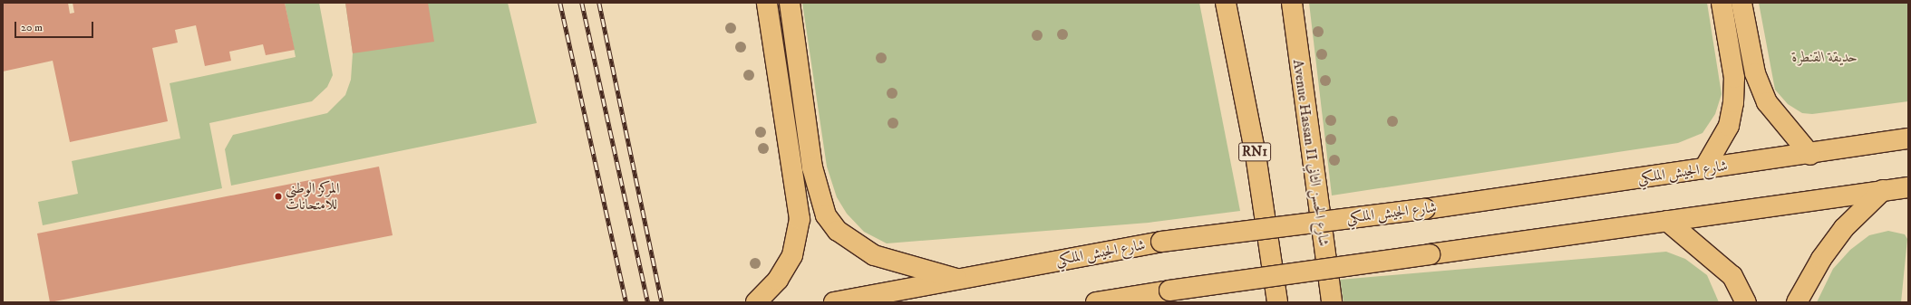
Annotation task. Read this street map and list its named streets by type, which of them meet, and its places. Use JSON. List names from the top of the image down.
{
  "streets": {
    "main road": ["RN1", "Avenue Hassan II شارع الحسن الثاني", "شارع الجيش الملكي"]
  },
  "parks": ["حديقة القنطرة"],
  "places": ["المركز الوطني للامتحانات"],
  "scale_bar": "20 m"
}
